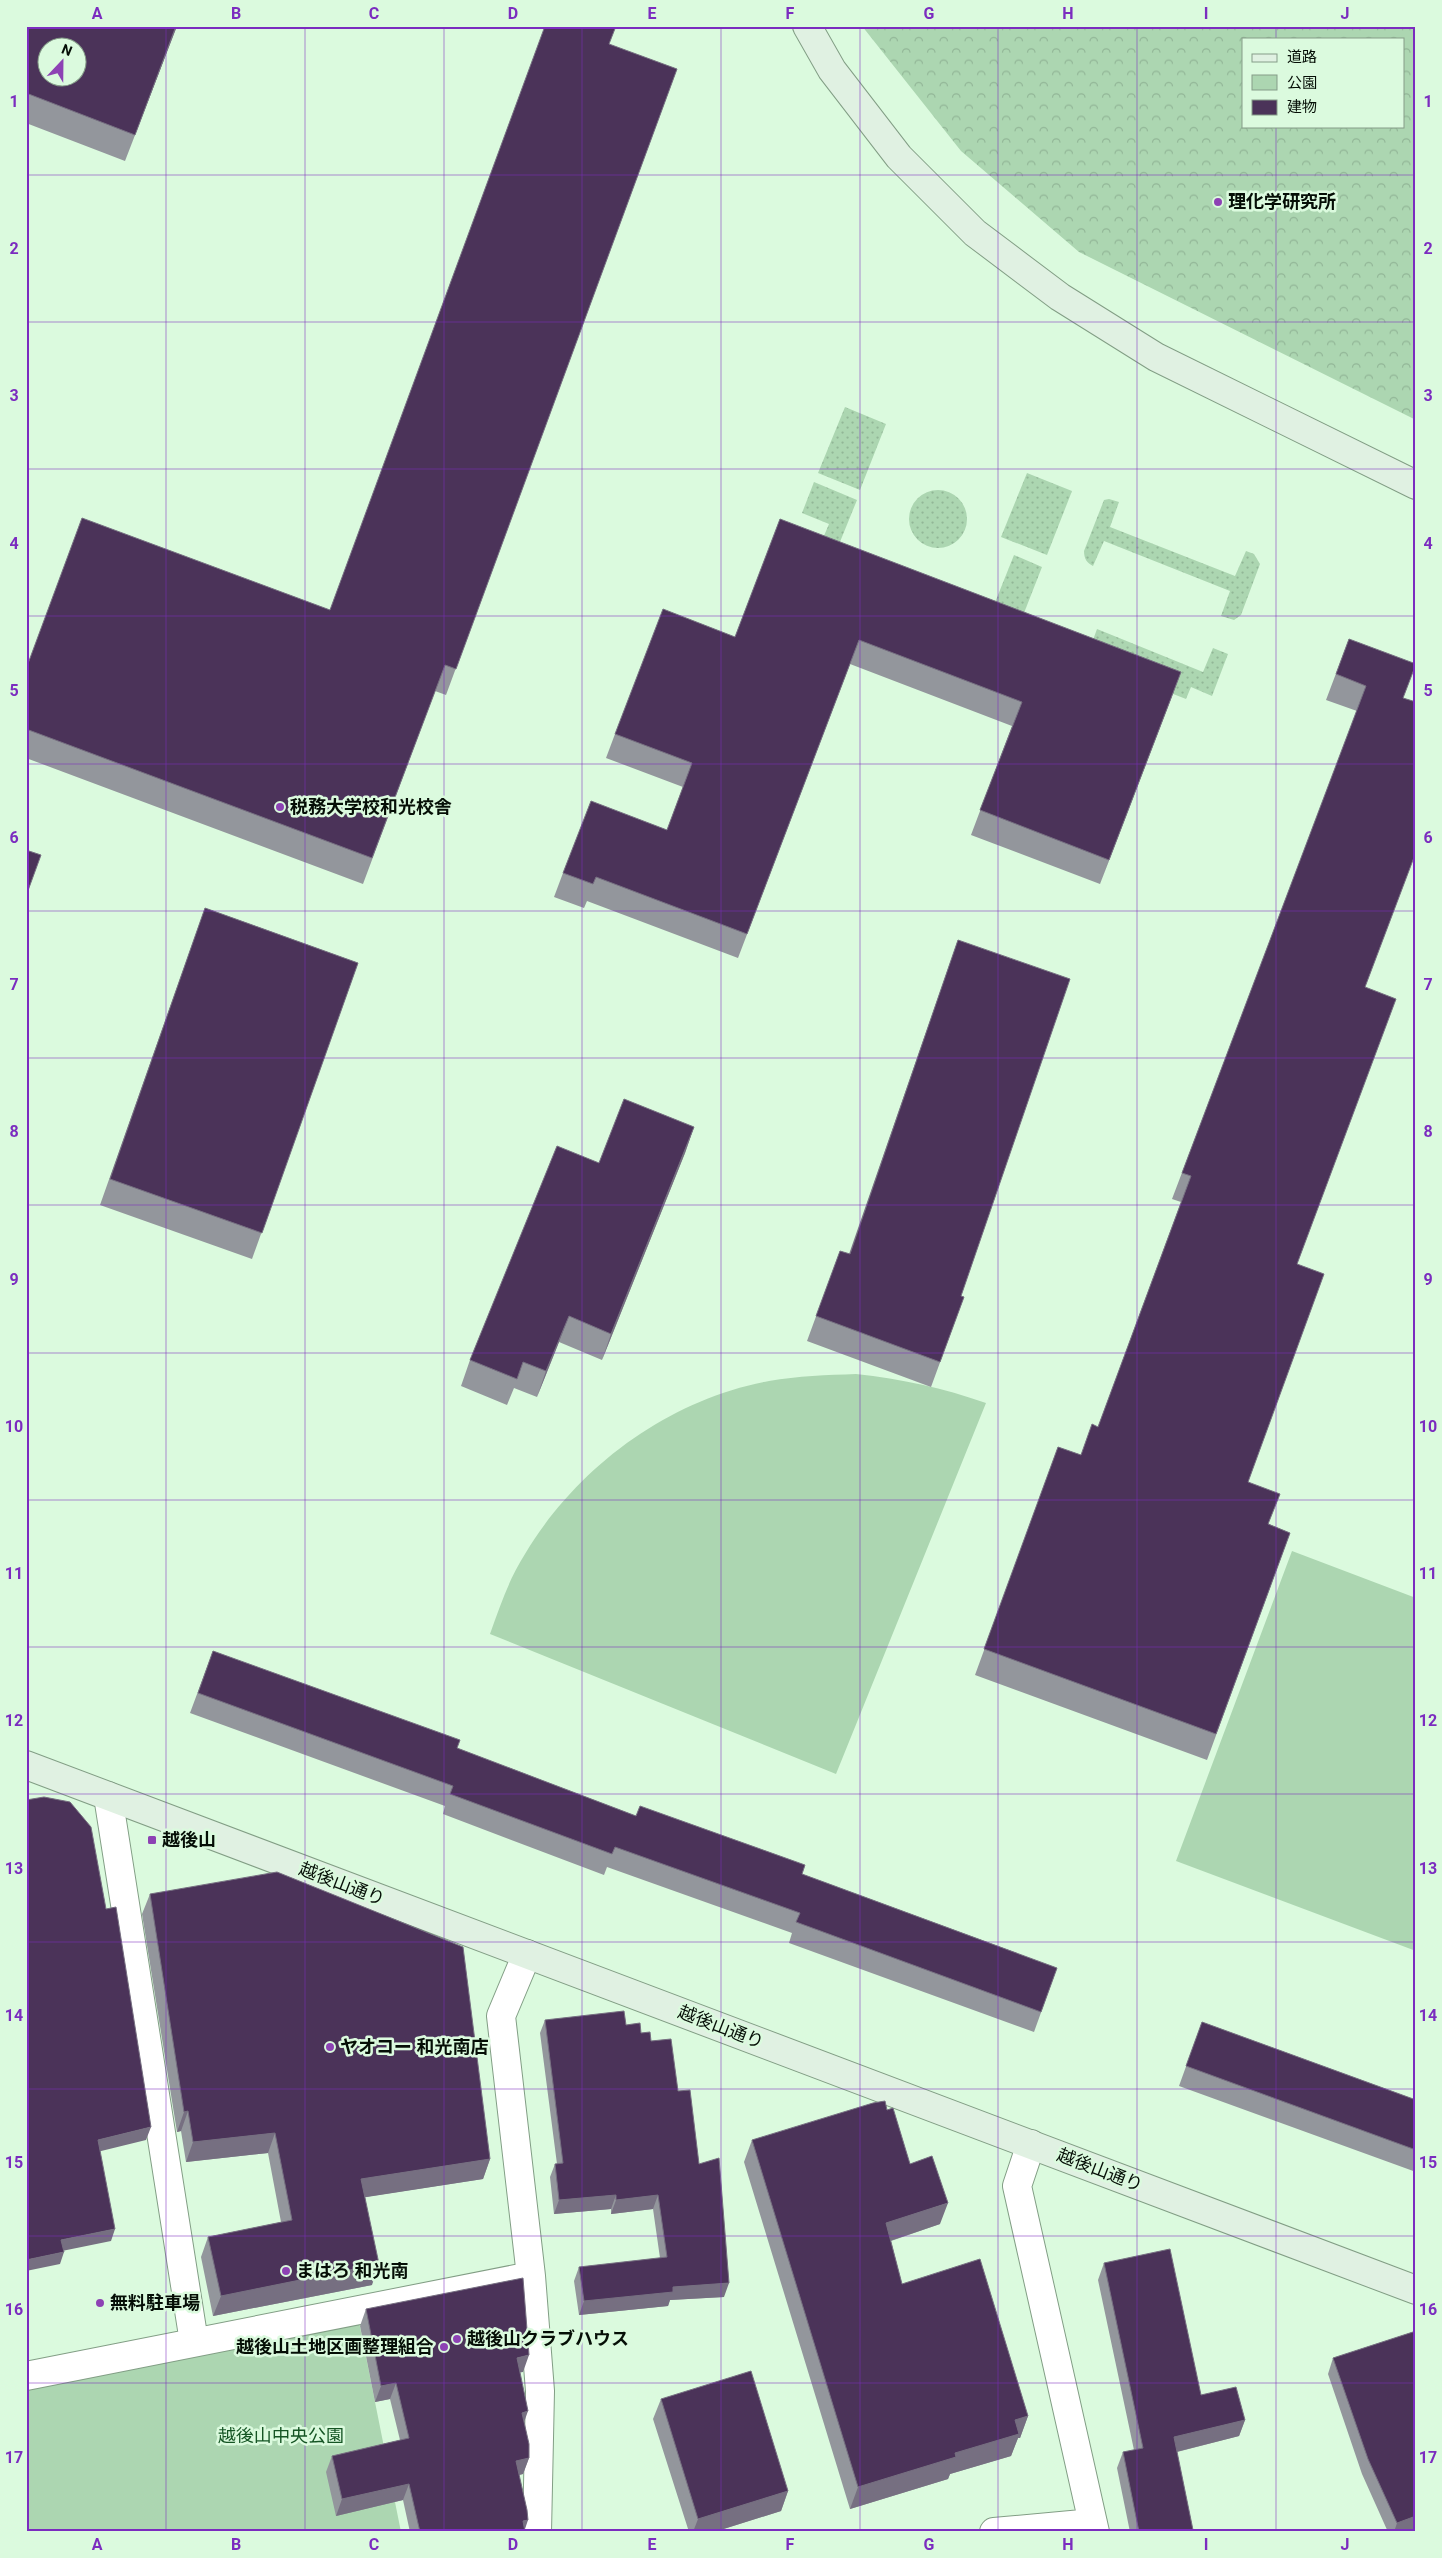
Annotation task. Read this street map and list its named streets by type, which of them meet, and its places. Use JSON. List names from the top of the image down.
{
  "streets": {
    "street": ["越後山通り"]
  },
  "parks": ["越後山中央公園"],
  "places": {
    "other": [
      "理化学研究所",
      "税務大学校和光校舎",
      "ヤオコー 和光南店",
      "まはろ 和光南",
      "無料駐車場",
      "越後山クラブハウス",
      "越後山土地区画整理組合"
    ],
    "transit": ["越後山"]
  },
  "legend": ["道路", "公園", "建物"],
  "north": "top",
  "grid": {
    "columns": [
      "A",
      "B",
      "C",
      "D",
      "E",
      "F",
      "G",
      "H",
      "I",
      "J"
    ],
    "rows": [
      "1",
      "2",
      "3",
      "4",
      "5",
      "6",
      "7",
      "8",
      "9",
      "10",
      "11",
      "12",
      "13",
      "14",
      "15",
      "16",
      "17"
    ]
  }
}
